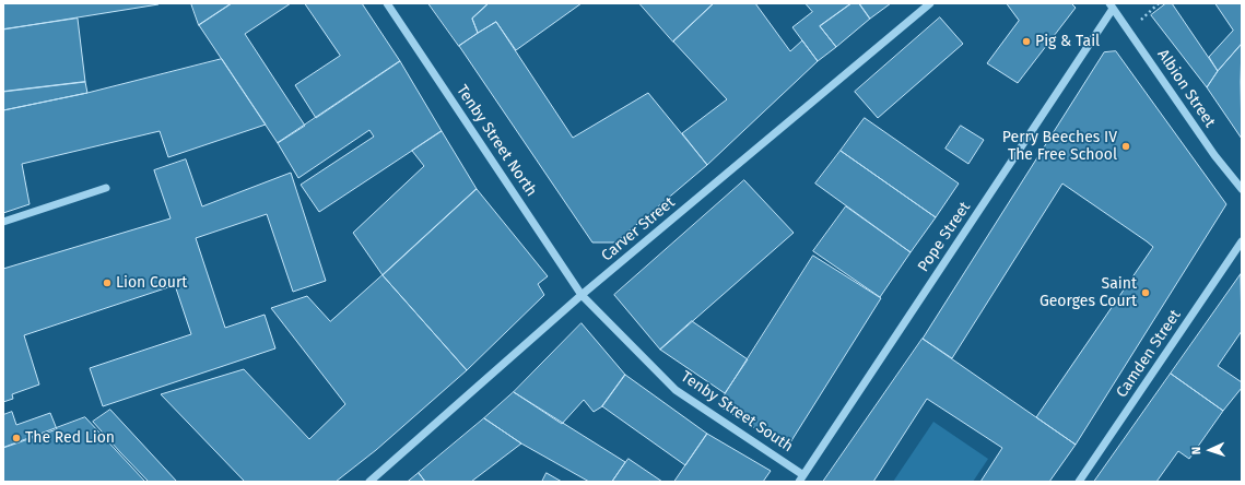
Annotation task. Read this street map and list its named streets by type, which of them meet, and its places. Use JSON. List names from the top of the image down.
{
  "streets": {
    "street": [
      "Albion Street",
      "Tenby Street North",
      "Carver Street",
      "Pope Street",
      "Camden Street",
      "Tenby Street South"
    ]
  },
  "crossings": [
    ["Albion Street", "Pope Street"],
    ["Tenby Street North", "Carver Street"],
    ["Tenby Street North", "Tenby Street South"],
    ["Carver Street", "Tenby Street South"],
    ["Pope Street", "Tenby Street South"]
  ],
  "places": [
    "Pig & Tail",
    "Perry Beeches IV The Free School",
    "Lion Court",
    "Saint Georges Court",
    "The Red Lion"
  ],
  "north": "left"
}
